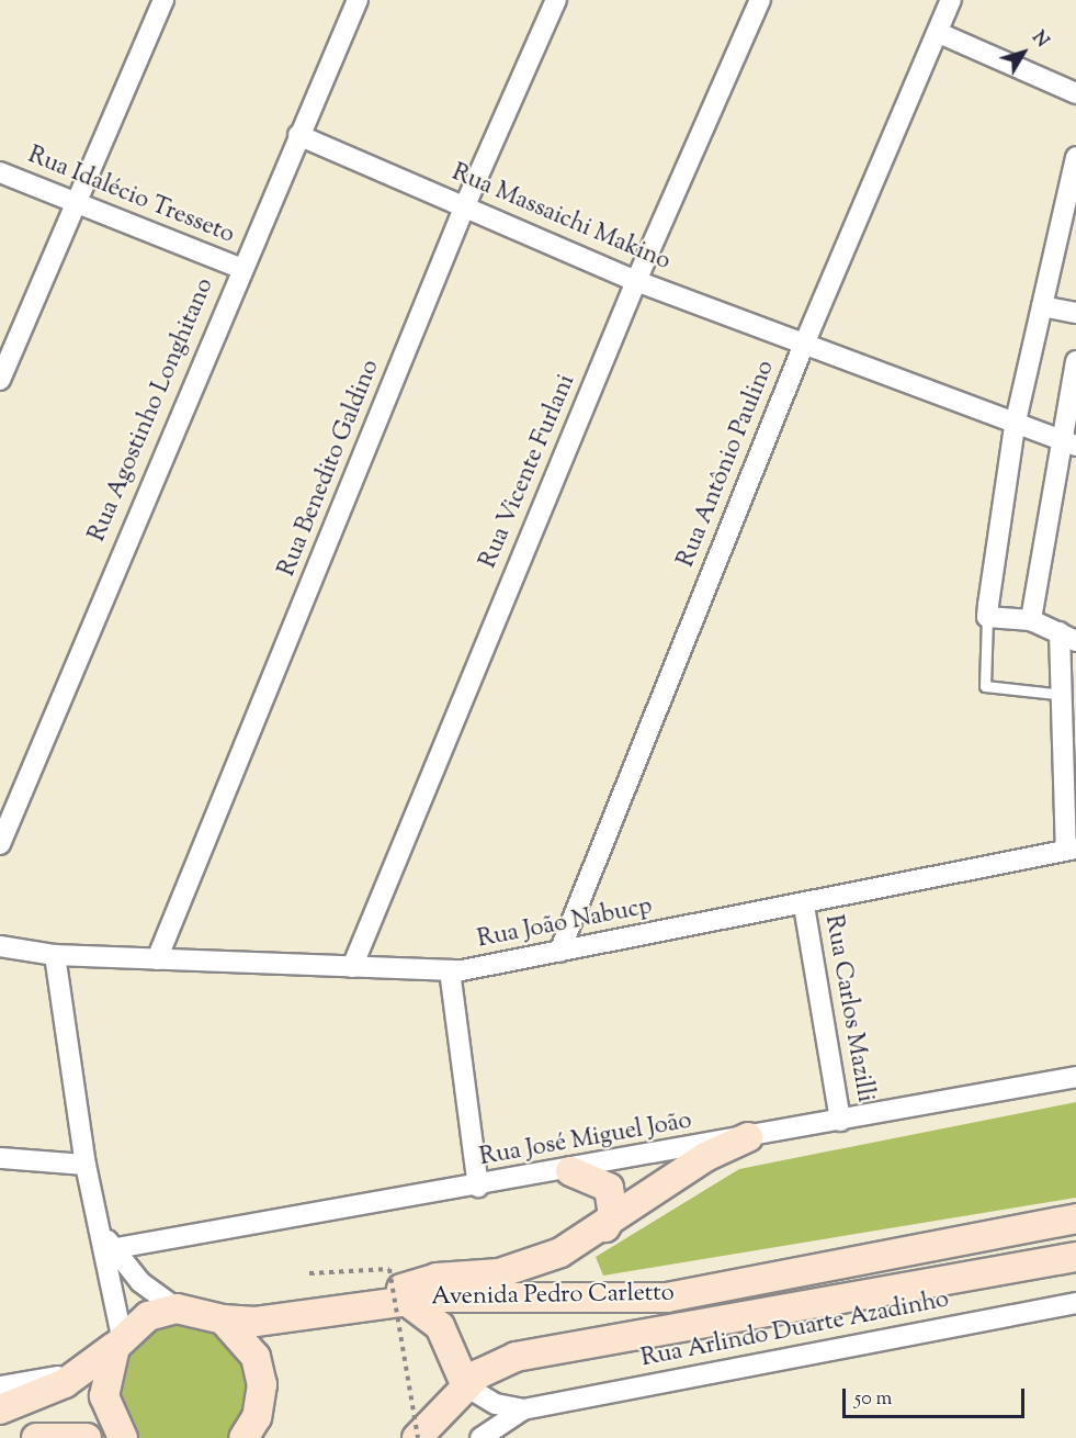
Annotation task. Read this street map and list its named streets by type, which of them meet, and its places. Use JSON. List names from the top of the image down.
{
  "streets": {
    "main road": ["Avenida Pedro Carletto"],
    "street": [
      "Rua Idalécio Tresseto",
      "Rua Massaichi Makino",
      "Rua Agostinho Longhitano",
      "Rua Antônio Paulino",
      "Rua Benedito Galdino",
      "Rua Vicente Furlani",
      "Rua João Nabucp",
      "Rua Carlos Mazilli",
      "Rua José Miguel João",
      "Rua Arlindo Duarte Azadinho"
    ]
  },
  "crossings": [
    ["Rua Idalécio Tresseto", "Rua Agostinho Longhitano"],
    ["Rua Massaichi Makino", "Rua Agostinho Longhitano"],
    ["Rua Massaichi Makino", "Rua Antônio Paulino"],
    ["Rua Massaichi Makino", "Rua Benedito Galdino"],
    ["Rua Massaichi Makino", "Rua Vicente Furlani"],
    ["Rua Antônio Paulino", "Rua João Nabucp"],
    ["Rua Benedito Galdino", "Rua João Nabucp"],
    ["Rua Vicente Furlani", "Rua João Nabucp"],
    ["Rua João Nabucp", "Rua Carlos Mazilli"],
    ["Rua Carlos Mazilli", "Rua José Miguel João"],
    ["Avenida Pedro Carletto", "Rua Arlindo Duarte Azadinho"]
  ],
  "scale_bar": "50 m",
  "north": "top right"
}
